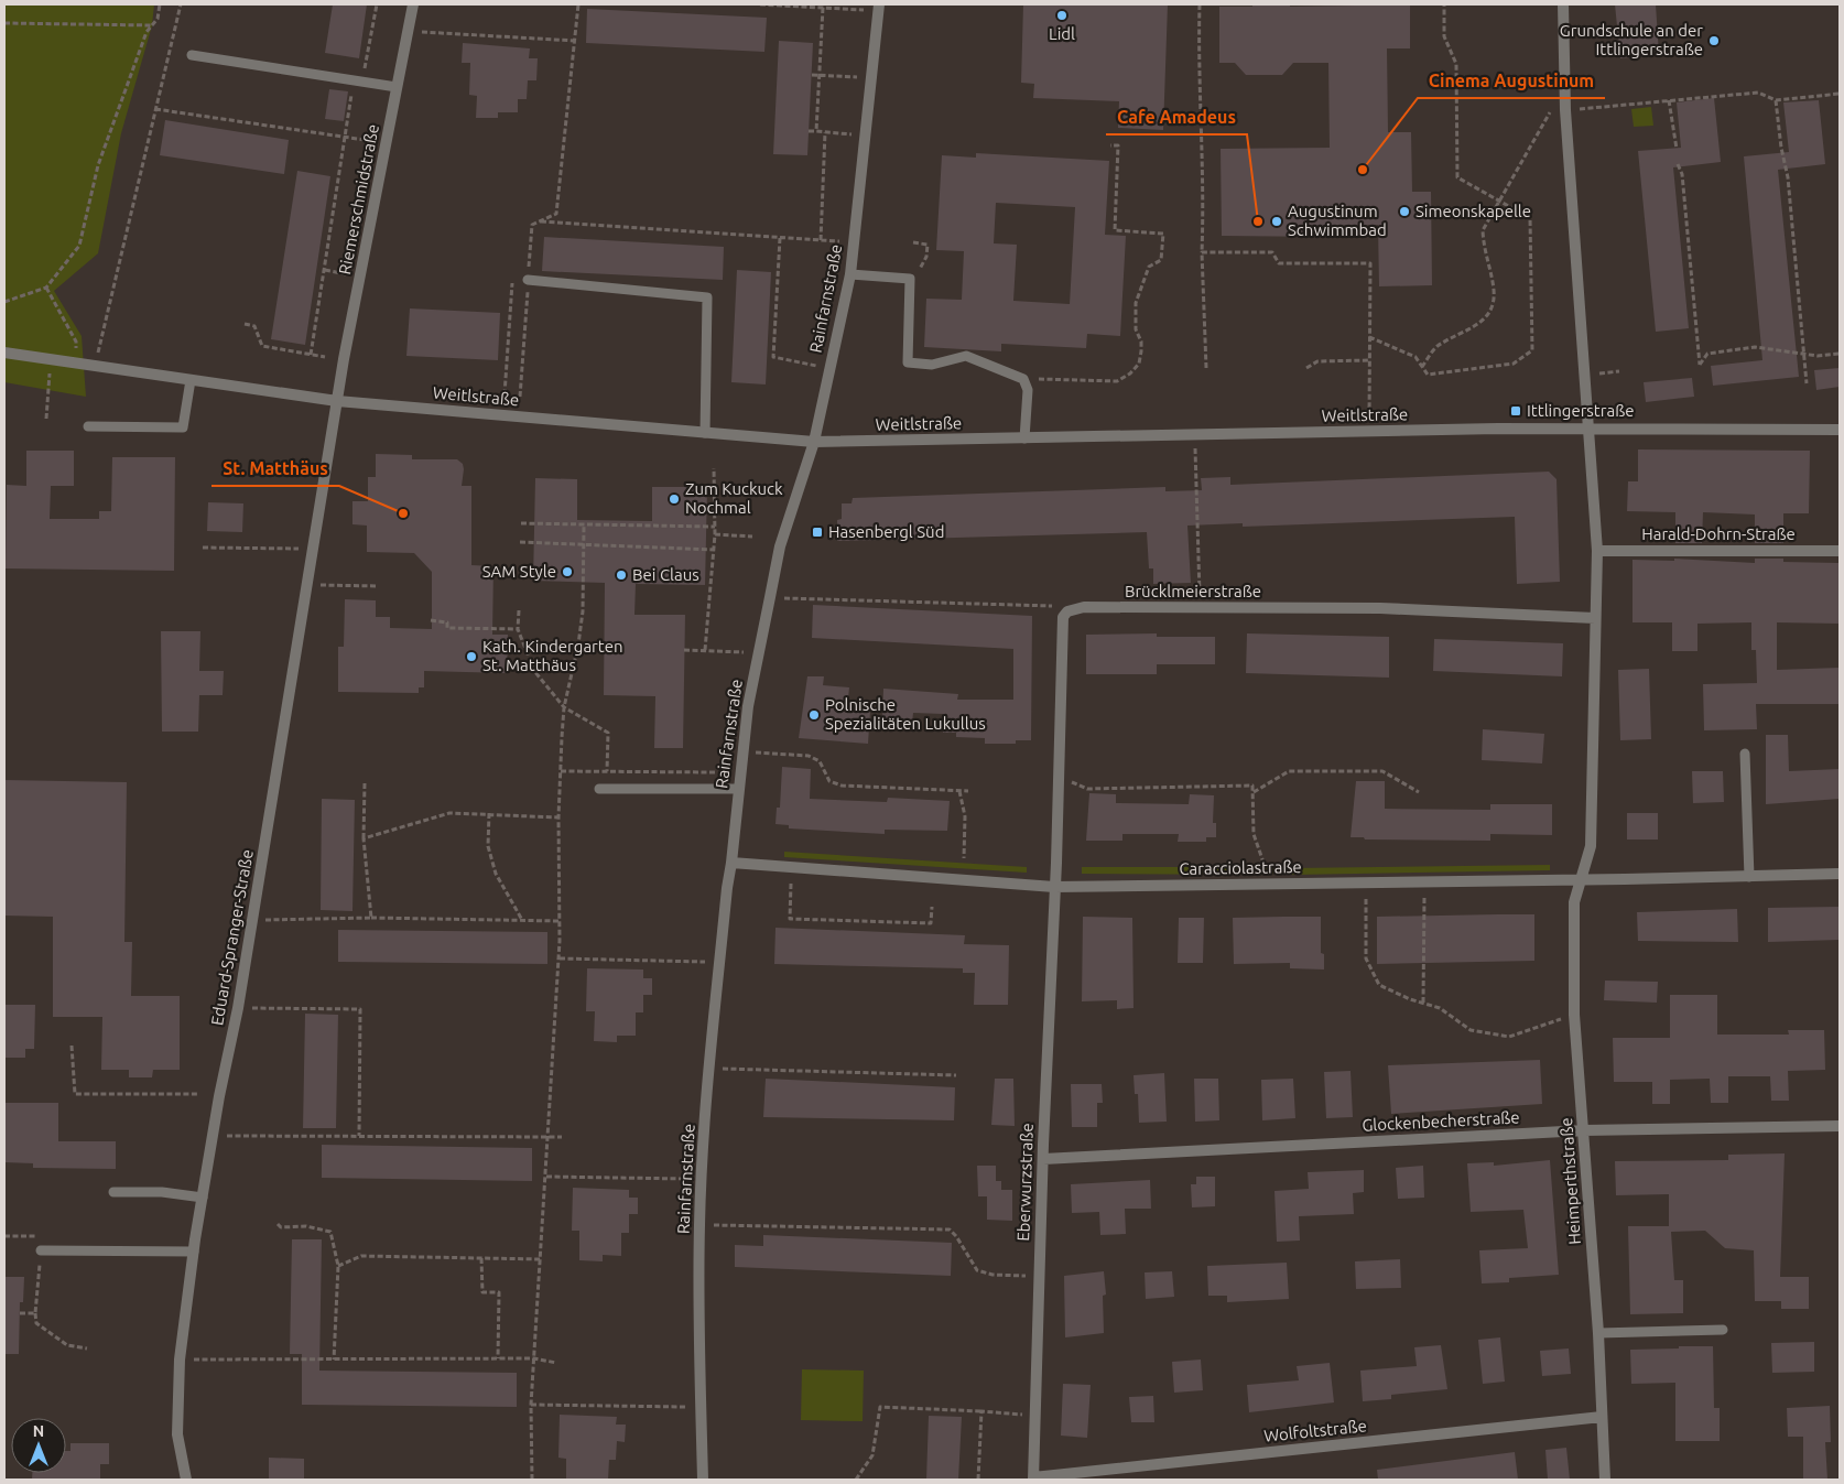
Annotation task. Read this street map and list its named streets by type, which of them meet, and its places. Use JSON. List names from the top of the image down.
{
  "streets": {
    "street": [
      "Riemerschmidstraße",
      "Rainfarnstraße",
      "Weitlstraße",
      "Harald-Dohrn-Straße",
      "Brücklmeierstraße",
      "Caracciolastraße",
      "Eduard-Spranger-Straße",
      "Glockenbecherstraße",
      "Heimperthstraße",
      "Eberwurzstraße",
      "Wolfoltstraße"
    ]
  },
  "crossings": [
    ["Riemerschmidstraße", "Weitlstraße"],
    ["Riemerschmidstraße", "Eduard-Spranger-Straße"],
    ["Rainfarnstraße", "Weitlstraße"],
    ["Rainfarnstraße", "Caracciolastraße"],
    ["Weitlstraße", "Eduard-Spranger-Straße"],
    ["Caracciolastraße", "Heimperthstraße"],
    ["Caracciolastraße", "Eberwurzstraße"],
    ["Glockenbecherstraße", "Heimperthstraße"],
    ["Glockenbecherstraße", "Eberwurzstraße"],
    ["Heimperthstraße", "Wolfoltstraße"],
    ["Eberwurzstraße", "Wolfoltstraße"]
  ],
  "places": {
    "other": [
      "Lidl",
      "Grundschule an der Ittlingerstraße",
      "Cinema Augustinum",
      "Simeonskapelle",
      "Cafe Amadeus",
      "Augustinum Schwimmbad",
      "Zum Kuckuck Nochmal",
      "St. Matthäus",
      "SAM Style",
      "Bei Claus",
      "Kath. Kindergarten St. Matthäus",
      "Polnische Spezialitäten Lukullus"
    ],
    "transit": ["Ittlingerstraße", "Hasenbergl Süd"]
  },
  "north": "top"
}
